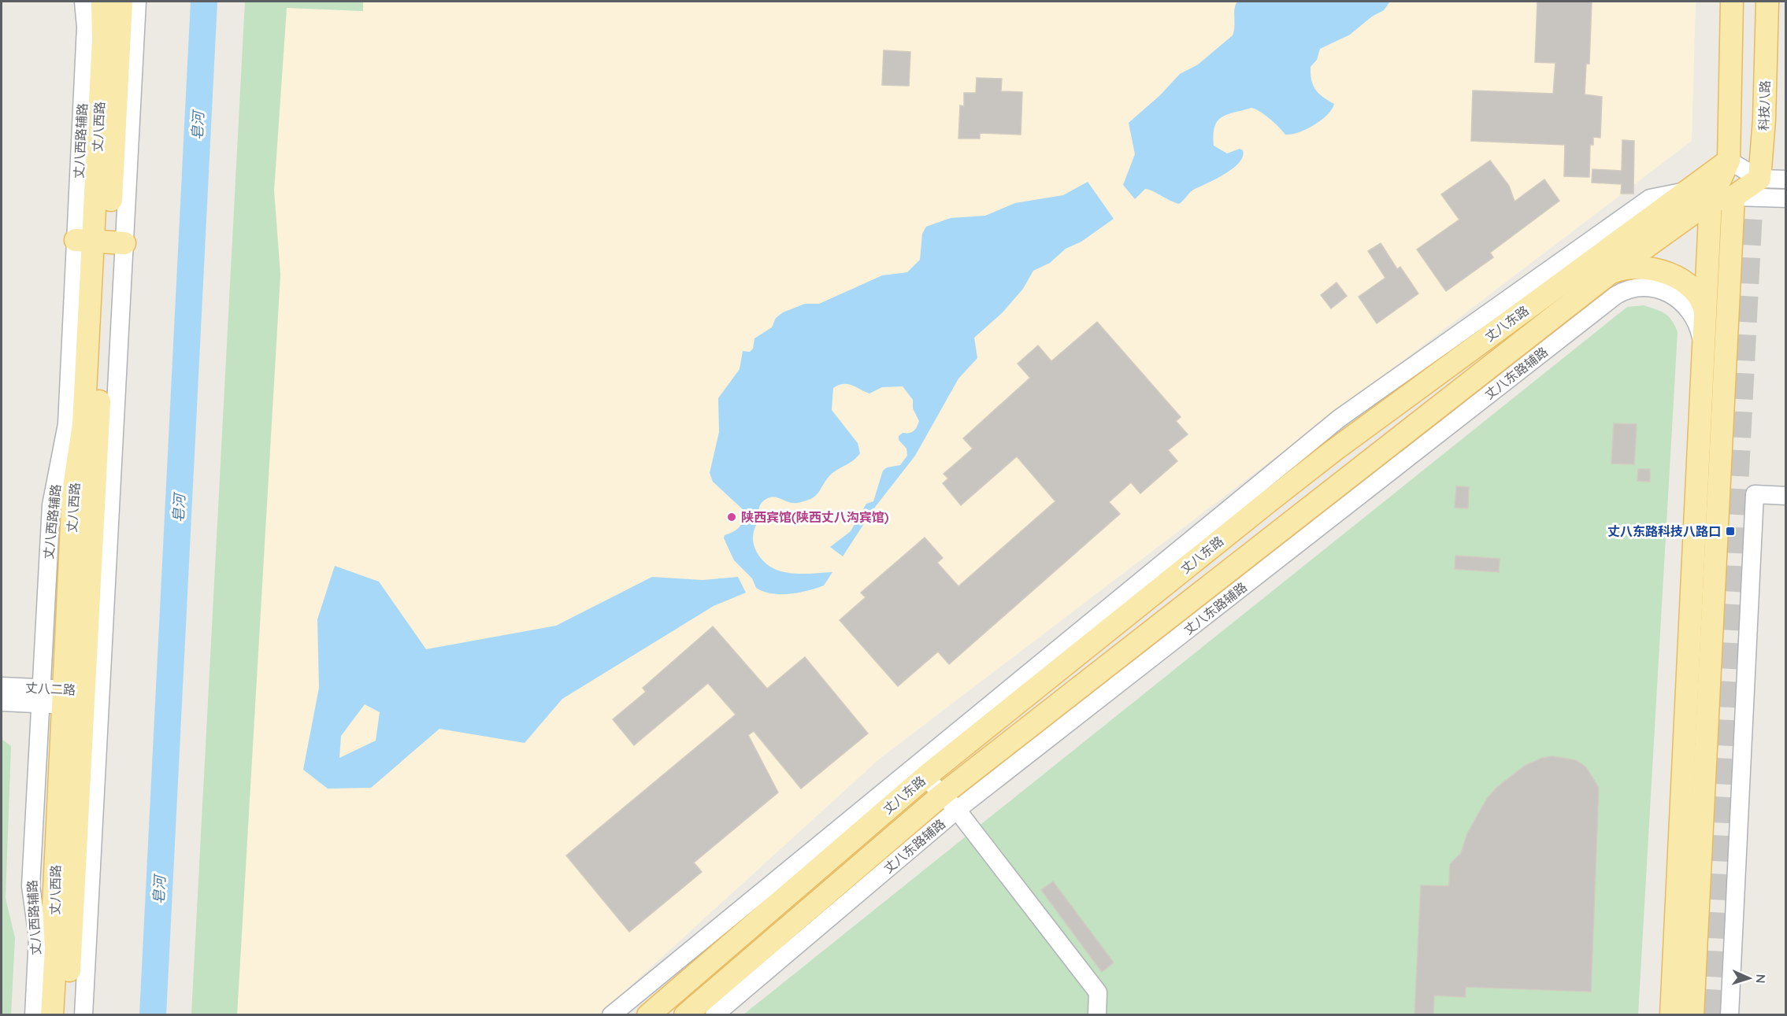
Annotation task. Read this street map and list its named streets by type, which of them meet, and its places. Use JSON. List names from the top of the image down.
{
  "streets": {
    "main road": ["科技八路", "丈八西路", "丈八东路"],
    "street": ["丈八西路辅路", "丈八东路辅路", "丈八二路"]
  },
  "crossings": [
    ["丈八西路", "丈八西路辅路"],
    ["丈八西路", "丈八二路"],
    ["丈八西路辅路", "丈八二路"],
    ["丈八东路", "丈八东路辅路"]
  ],
  "water": ["皂河"],
  "places": {
    "other": ["陕西宾馆(陕西丈八沟宾馆)"],
    "transit": ["丈八东路科技八路口"]
  },
  "north": "right"
}
